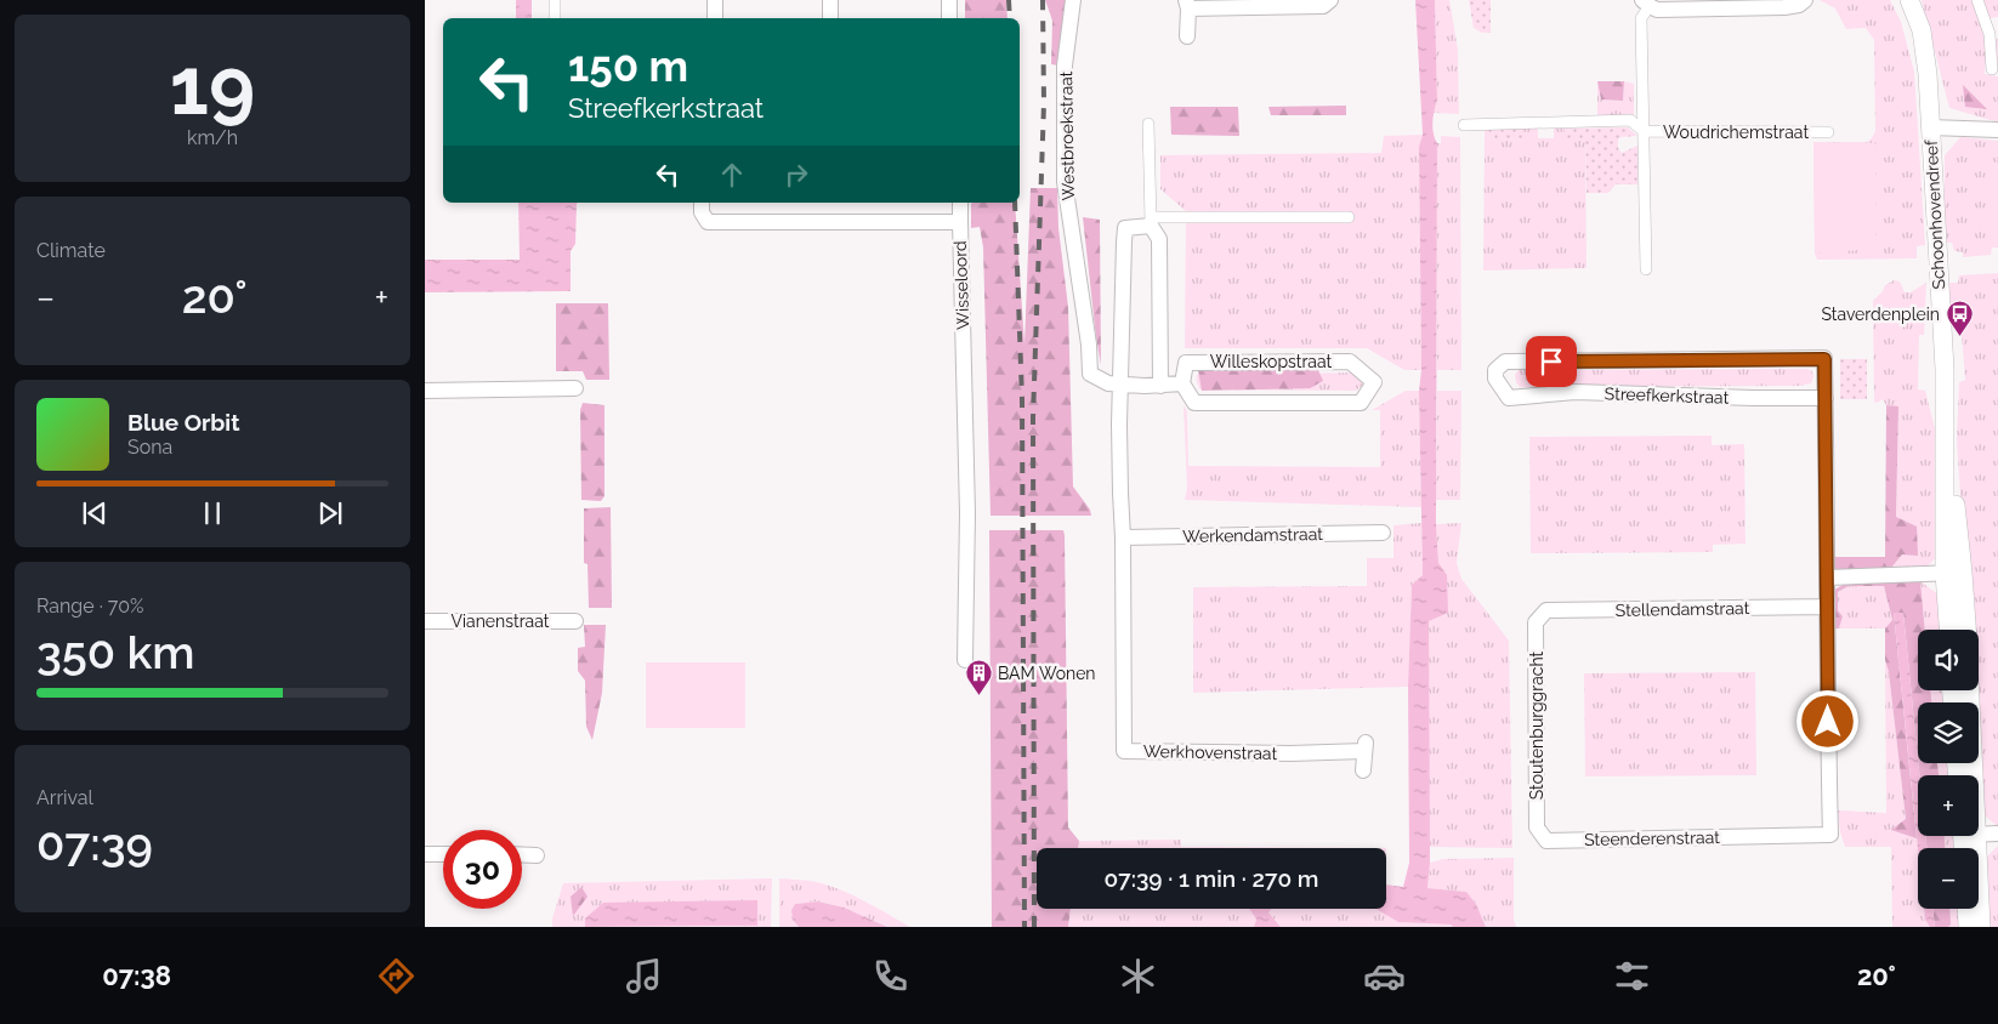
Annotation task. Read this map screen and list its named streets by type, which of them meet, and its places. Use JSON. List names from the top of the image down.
{
  "streets": {
    "street": [
      "Woudrichemstraat",
      "Westbroekstraat",
      "Schoonhovendreef",
      "Wisseloord",
      "Willeskopstraat",
      "Streefkerkstraat",
      "Werkendamstraat",
      "Stellendamstraat",
      "Vianenstraat",
      "Stoutenburggracht",
      "Werkhovenstraat",
      "Steenderenstraat"
    ]
  },
  "crossings": [
    ["Werkendamstraat", "Werkhovenstraat"],
    ["Stellendamstraat", "Stoutenburggracht"],
    ["Stellendamstraat", "Steenderenstraat"],
    ["Stoutenburggracht", "Steenderenstraat"]
  ],
  "places": {
    "bus stop": ["Staverdenplein"],
    "building": ["BAM Wonen"]
  },
  "page": {
    "tile": [
      ["19", "km/h"],
      "Climate",
      ["Range · 70%", "350 km"],
      ["Arrival", "07:39"]
    ],
    "turn": ["150 m", "Streefkerkstraat"],
    "heat": ["−", "20°", "+"],
    "song": ["Blue Orbit", "Sona"],
    "map_buttons": ["+", "−"],
    "limit": "30",
    "trip": "07:39 · 1 min · 270 m",
    "tabs": ["07:38", "20°"]
  }
}
